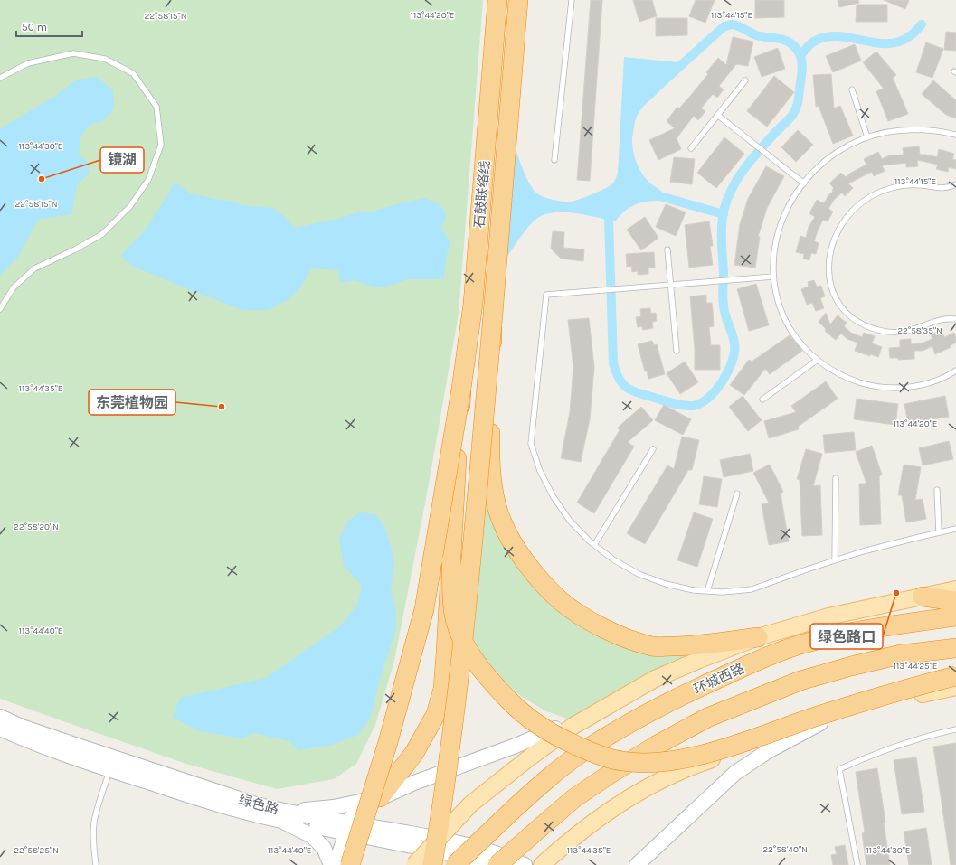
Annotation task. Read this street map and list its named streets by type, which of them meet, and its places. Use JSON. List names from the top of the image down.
{
  "streets": {
    "highway": ["石鼓联络线", "环城西路"],
    "main road": ["绿色路"]
  },
  "places": ["镜湖", "东莞植物园", "绿色路口"],
  "scale_bar": "50 m",
  "coordinates": [
    "113°44'20\"E",
    "113°44'15\"E",
    "22°58'15\"N",
    "113°44'30\"E",
    "22°58'35\"N",
    "113°44'35\"E",
    "22°58'20\"N",
    "113°44'40\"E",
    "113°44'25\"E",
    "22°58'40\"N",
    "22°58'25\"N"
  ]
}
